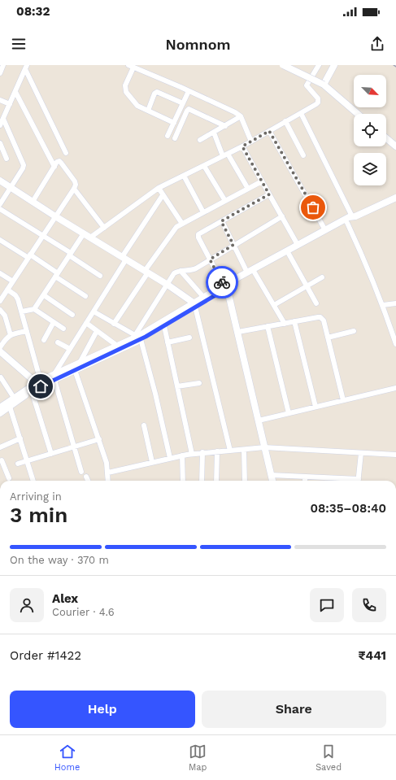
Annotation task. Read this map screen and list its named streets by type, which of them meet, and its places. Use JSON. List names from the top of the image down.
{
  "north": "bottom right",
  "page": {
    "status": "08:32",
    "header": "Nomnom",
    "heading": ["3 min", "Arriving in", "08:35–08:40"],
    "panel": [
      "Alex",
      "Courier · 4.6",
      "Order #1422",
      "₹441"
    ],
    "bar": "On the way · 370 m",
    "buttons": ["Help", "Share"],
    "tabs": ["Home", "Map", "Saved"]
  }
}
